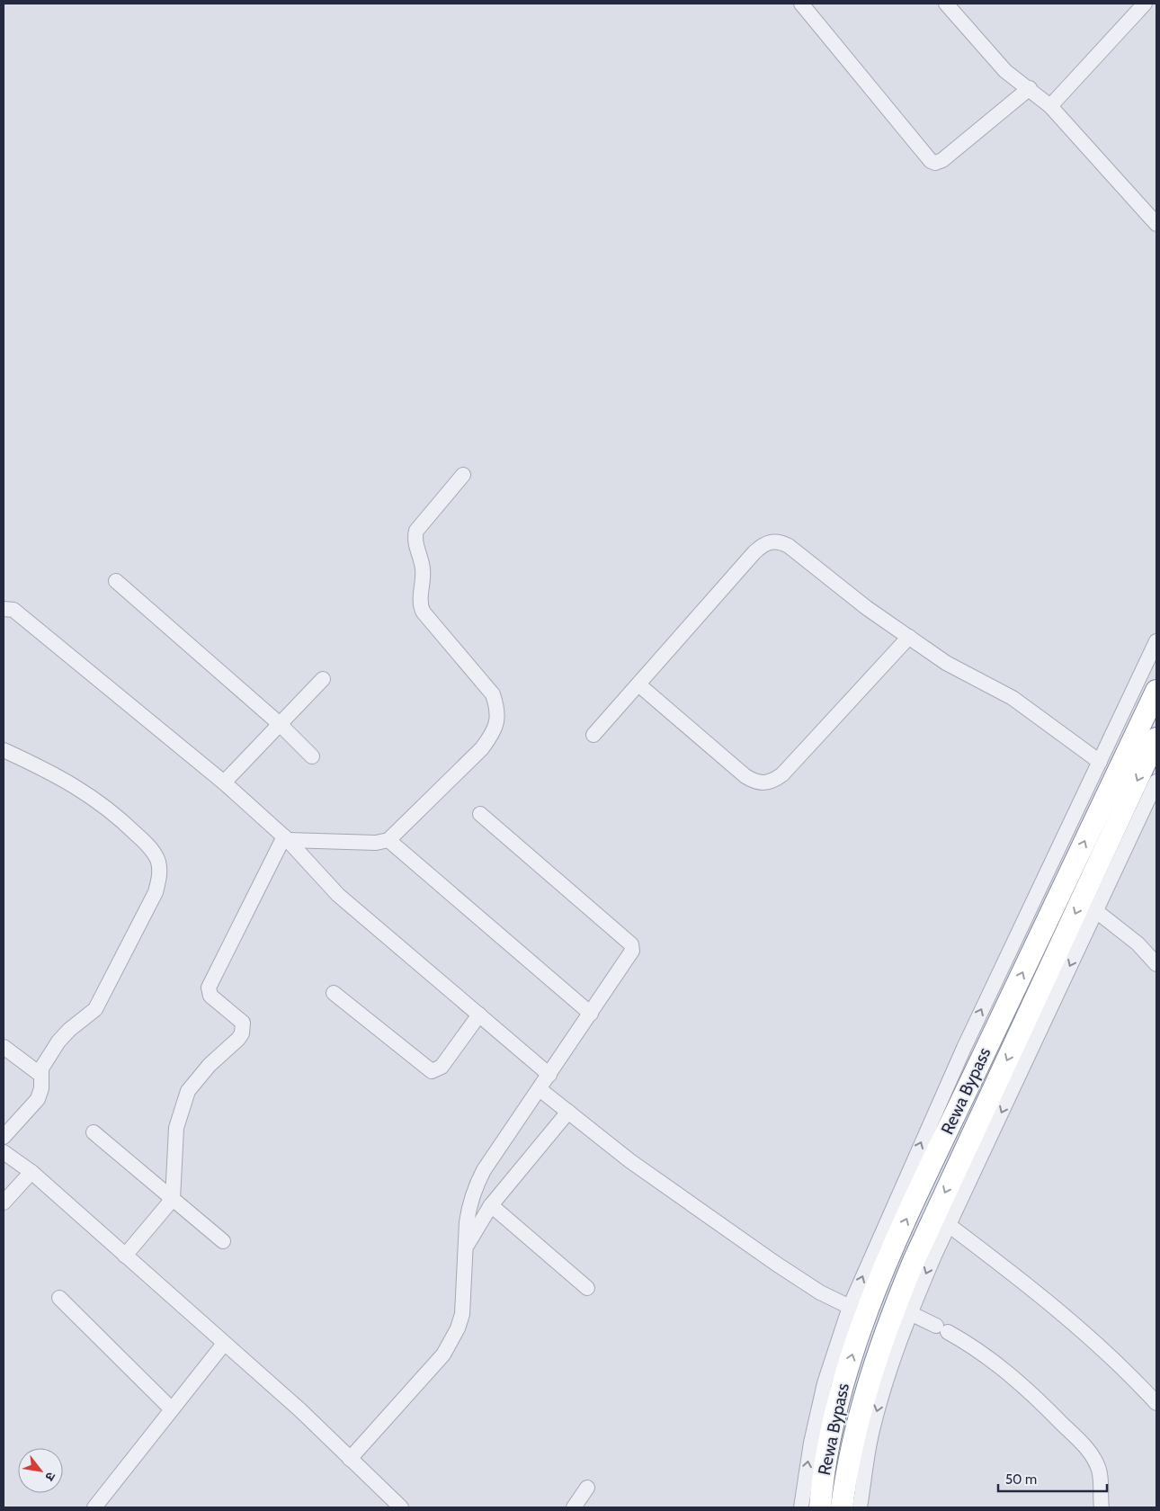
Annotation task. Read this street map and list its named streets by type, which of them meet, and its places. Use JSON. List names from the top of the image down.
{
  "streets": {
    "highway": ["Rewa Bypass"]
  },
  "scale_bar": "50 m",
  "north": "bottom right"
}
